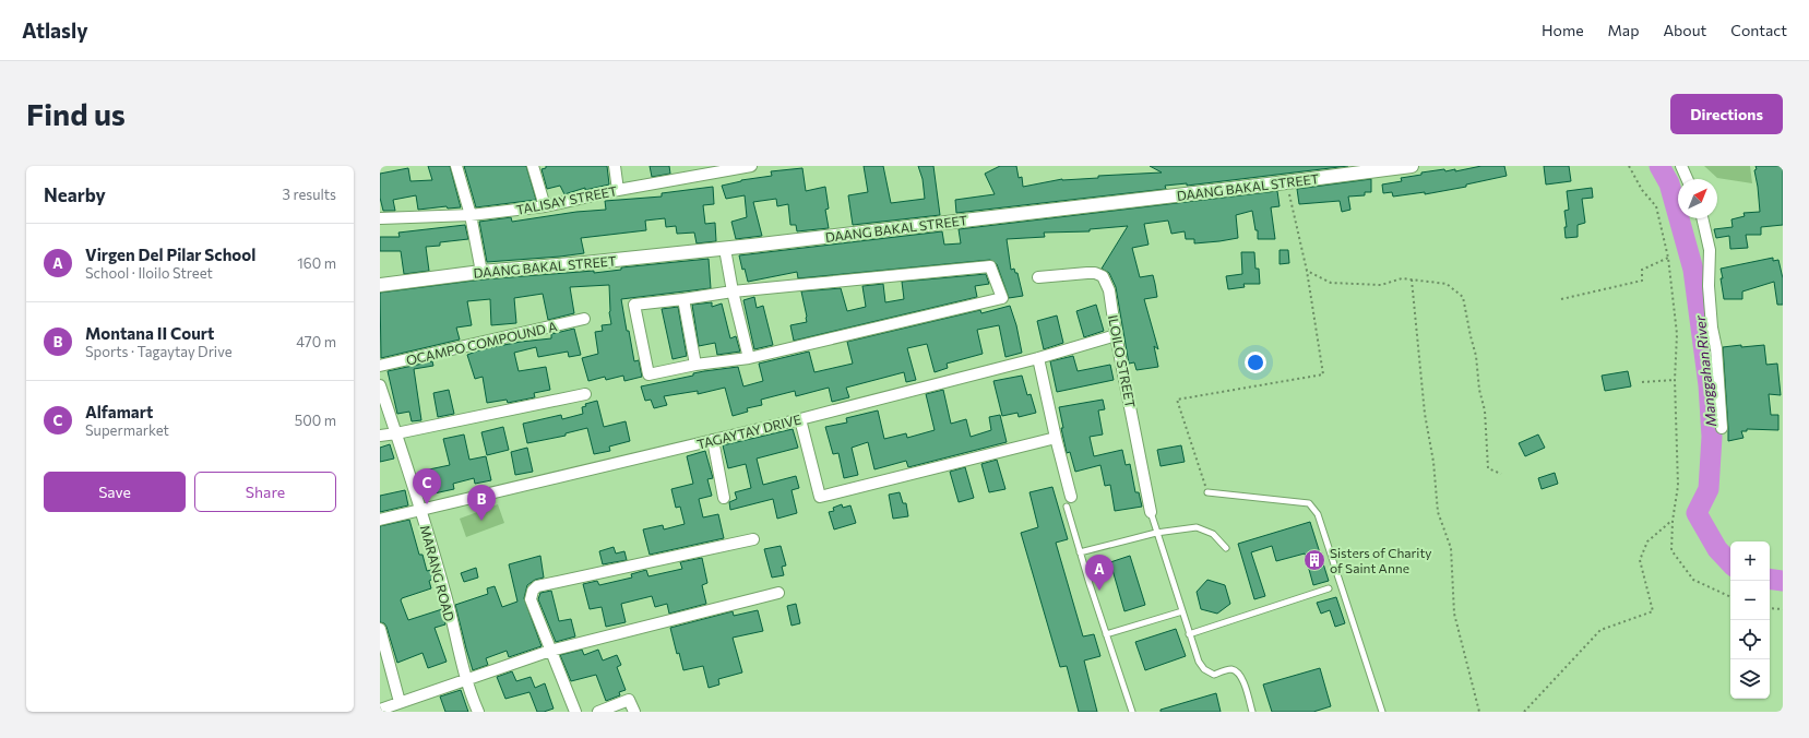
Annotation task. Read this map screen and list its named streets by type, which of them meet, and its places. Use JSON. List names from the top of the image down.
{
  "streets": {
    "street": [
      "DAANG BAKAL STREET",
      "TALISAY STREET",
      "OCAMPO COMPOUND A",
      "ILOILO STREET",
      "TAGAYTAY DRIVE",
      "MARANG ROAD"
    ]
  },
  "crossings": [
    ["ILOILO STREET", "TAGAYTAY DRIVE"],
    ["TAGAYTAY DRIVE", "MARANG ROAD"]
  ],
  "water": ["Manggahan River"],
  "places": {
    "building": ["Sisters of Charity of Saint Anne"]
  },
  "north": "top right",
  "page": {
    "header": "Atlasly",
    "nav": [
      "Home",
      "Map",
      "About",
      "Contact"
    ],
    "buttons": [
      "Directions",
      ["Save", "Share"]
    ],
    "title": "Find us",
    "heading": ["Nearby", "3 results"],
    "list": [
      {
        "mark": "A",
        "name": "Virgen Del Pilar School",
        "note": "School · Iloilo Street",
        "value": "160 m"
      },
      {
        "mark": "B",
        "name": "Montana II Court",
        "note": "Sports · Tagaytay Drive",
        "value": "470 m"
      },
      {
        "mark": "C",
        "name": "Alfamart",
        "note": "Supermarket",
        "value": "500 m"
      }
    ],
    "pins": ["C", "B", "A"],
    "map_buttons": ["+", "−"]
  }
}
